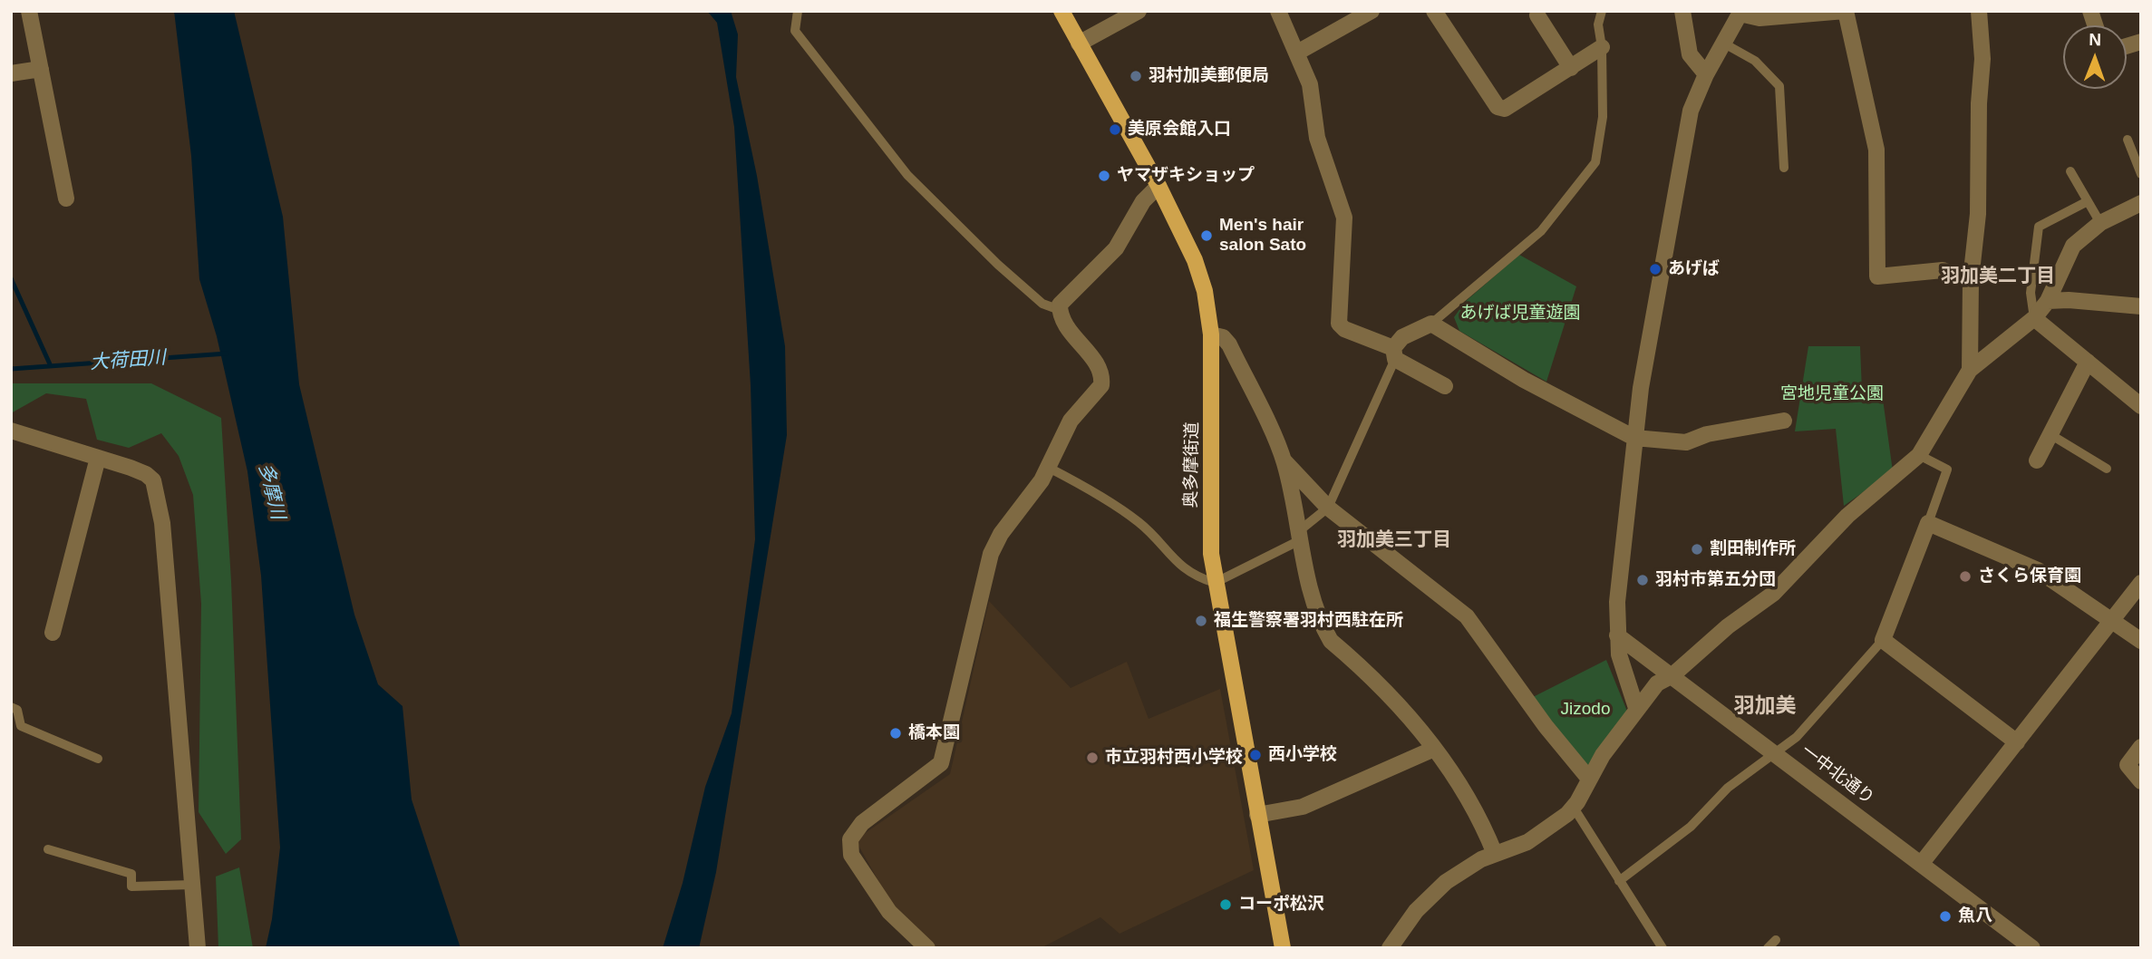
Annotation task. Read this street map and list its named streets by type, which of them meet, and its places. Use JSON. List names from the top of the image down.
{
  "streets": {
    "main road": ["奥多摩街道"],
    "street": ["一中北通り"]
  },
  "districts": ["羽加美二丁目", "羽加美三丁目", "羽加美"],
  "water": ["大荷田川", "多摩川"],
  "parks": ["あげば児童遊園", "宮地児童公園", "Jizodo"],
  "places": [
    "羽村加美郵便局",
    "美原会館入口",
    "ヤマザキショップ",
    "Men's hair salon Sato",
    "あげば",
    "割田制作所",
    "さくら保育園",
    "羽村市第五分団",
    "福生警察署羽村西駐在所",
    "橋本園",
    "西小学校",
    "市立羽村西小学校",
    "コーポ松沢",
    "魚八"
  ],
  "north": "top"
}
